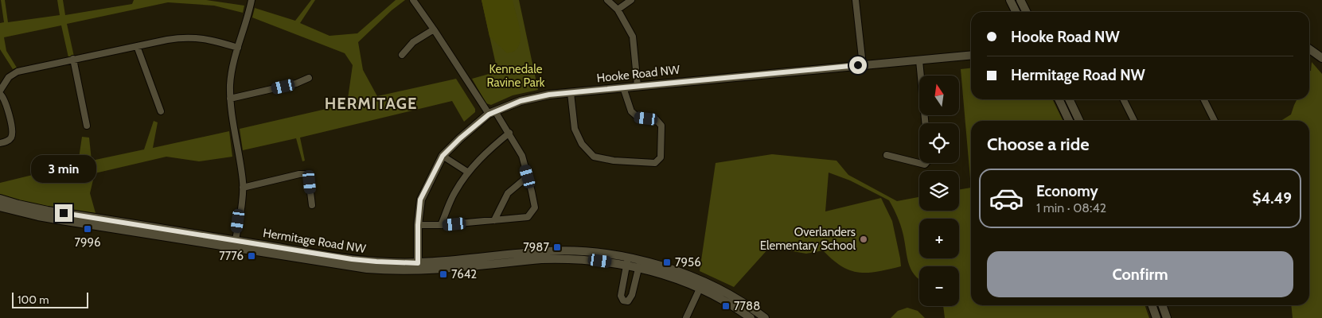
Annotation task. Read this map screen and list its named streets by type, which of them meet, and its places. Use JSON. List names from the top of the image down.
{
  "streets": {
    "street": ["Hooke Road NW", "Hermitage Road NW"]
  },
  "crossings": [
    ["Hooke Road NW", "Hermitage Road NW"]
  ],
  "districts": ["HERMITAGE"],
  "parks": ["Kennedale Ravine Park"],
  "places": {
    "transit": [
      "7996",
      "7987",
      "7776",
      "7956",
      "7642",
      "7788"
    ],
    "other": ["Overlanders Elementary School"]
  },
  "scale_bar": "100 m",
  "north": "top",
  "page": {
    "banner": ["Hooke Road NW", "Hermitage Road NW"],
    "map_buttons": ["+", "−"],
    "heading": "Choose a ride",
    "bubble": "3 min",
    "list": [
      {
        "name": "Economy",
        "note": "1 min · 08:42",
        "value": "$4.49"
      }
    ],
    "buttons": "Confirm",
    "scale": "100 m"
  }
}
